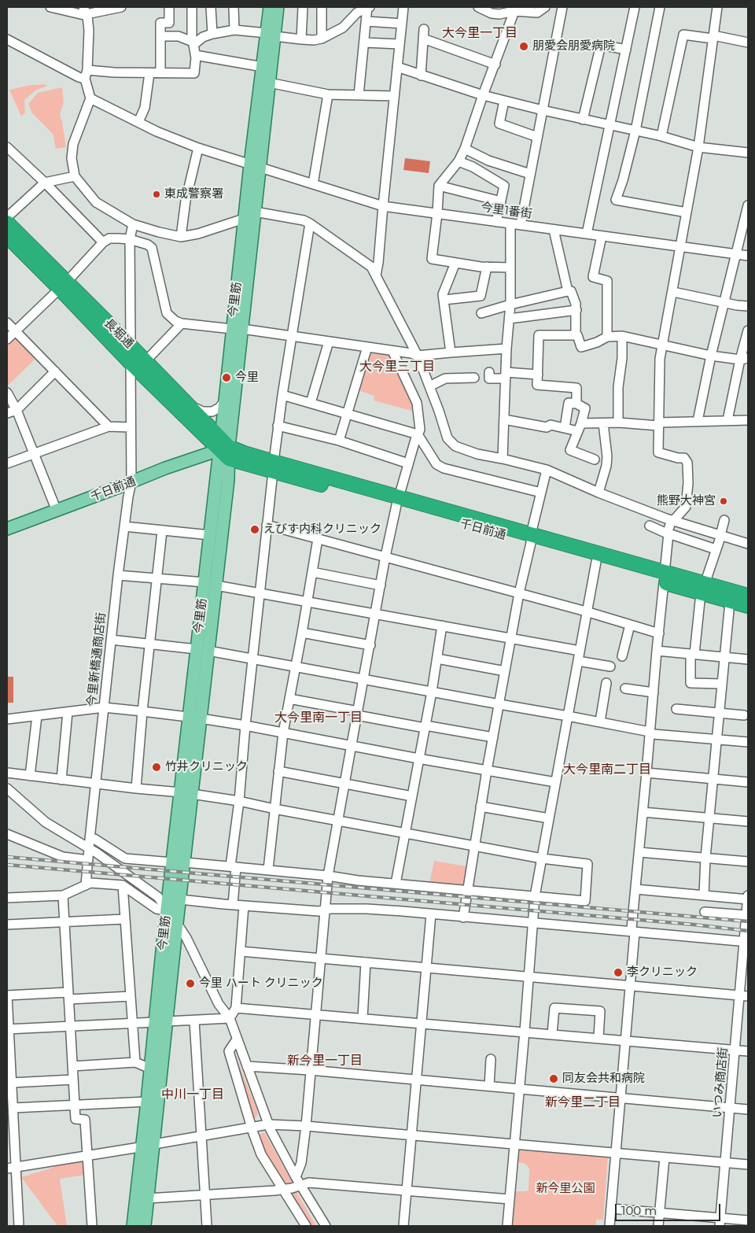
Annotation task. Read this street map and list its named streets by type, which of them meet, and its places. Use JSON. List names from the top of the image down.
{
  "streets": {
    "highway": ["長堀通", "千日前通"],
    "main road": ["今里筋"],
    "street": ["今里1番街", "今里新橋通商店街", "いつみ商店街"]
  },
  "crossings": [
    ["今里1番街", "今里筋"],
    ["今里筋", "長堀通"],
    ["今里筋", "千日前通"],
    ["長堀通", "千日前通"],
    ["長堀通", "今里新橋通商店街"],
    ["千日前通", "今里新橋通商店街"]
  ],
  "districts": [
    "大今里一丁目",
    "大今里三丁目",
    "大今里南一丁目",
    "大今里南二丁目",
    "新今里一丁目",
    "中川一丁目",
    "新今里二丁目"
  ],
  "parks": ["新今里公園"],
  "places": [
    "朋愛会朋愛病院",
    "東成警察署",
    "今里",
    "熊野大神宮",
    "えびす内科クリニック",
    "竹井クリニック",
    "李クリニック",
    "今里 ハート クリニック",
    "同友会共和病院"
  ],
  "scale_bar": "100 m"
}
